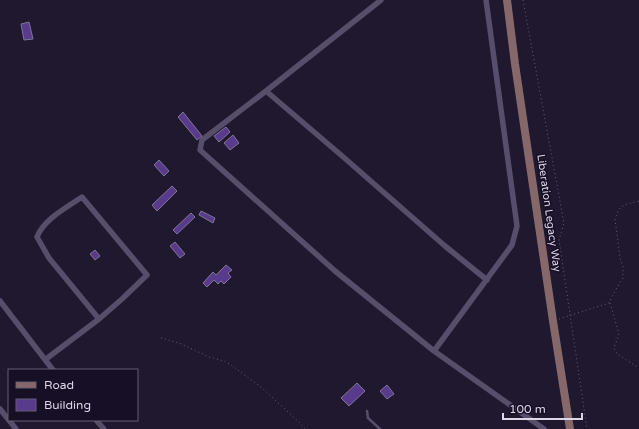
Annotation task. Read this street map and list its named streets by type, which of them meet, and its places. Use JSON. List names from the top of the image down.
{
  "streets": {
    "main road": ["Liberation Legacy Way"]
  },
  "legend": ["Road", "Building"],
  "scale_bar": "100 m"
}
